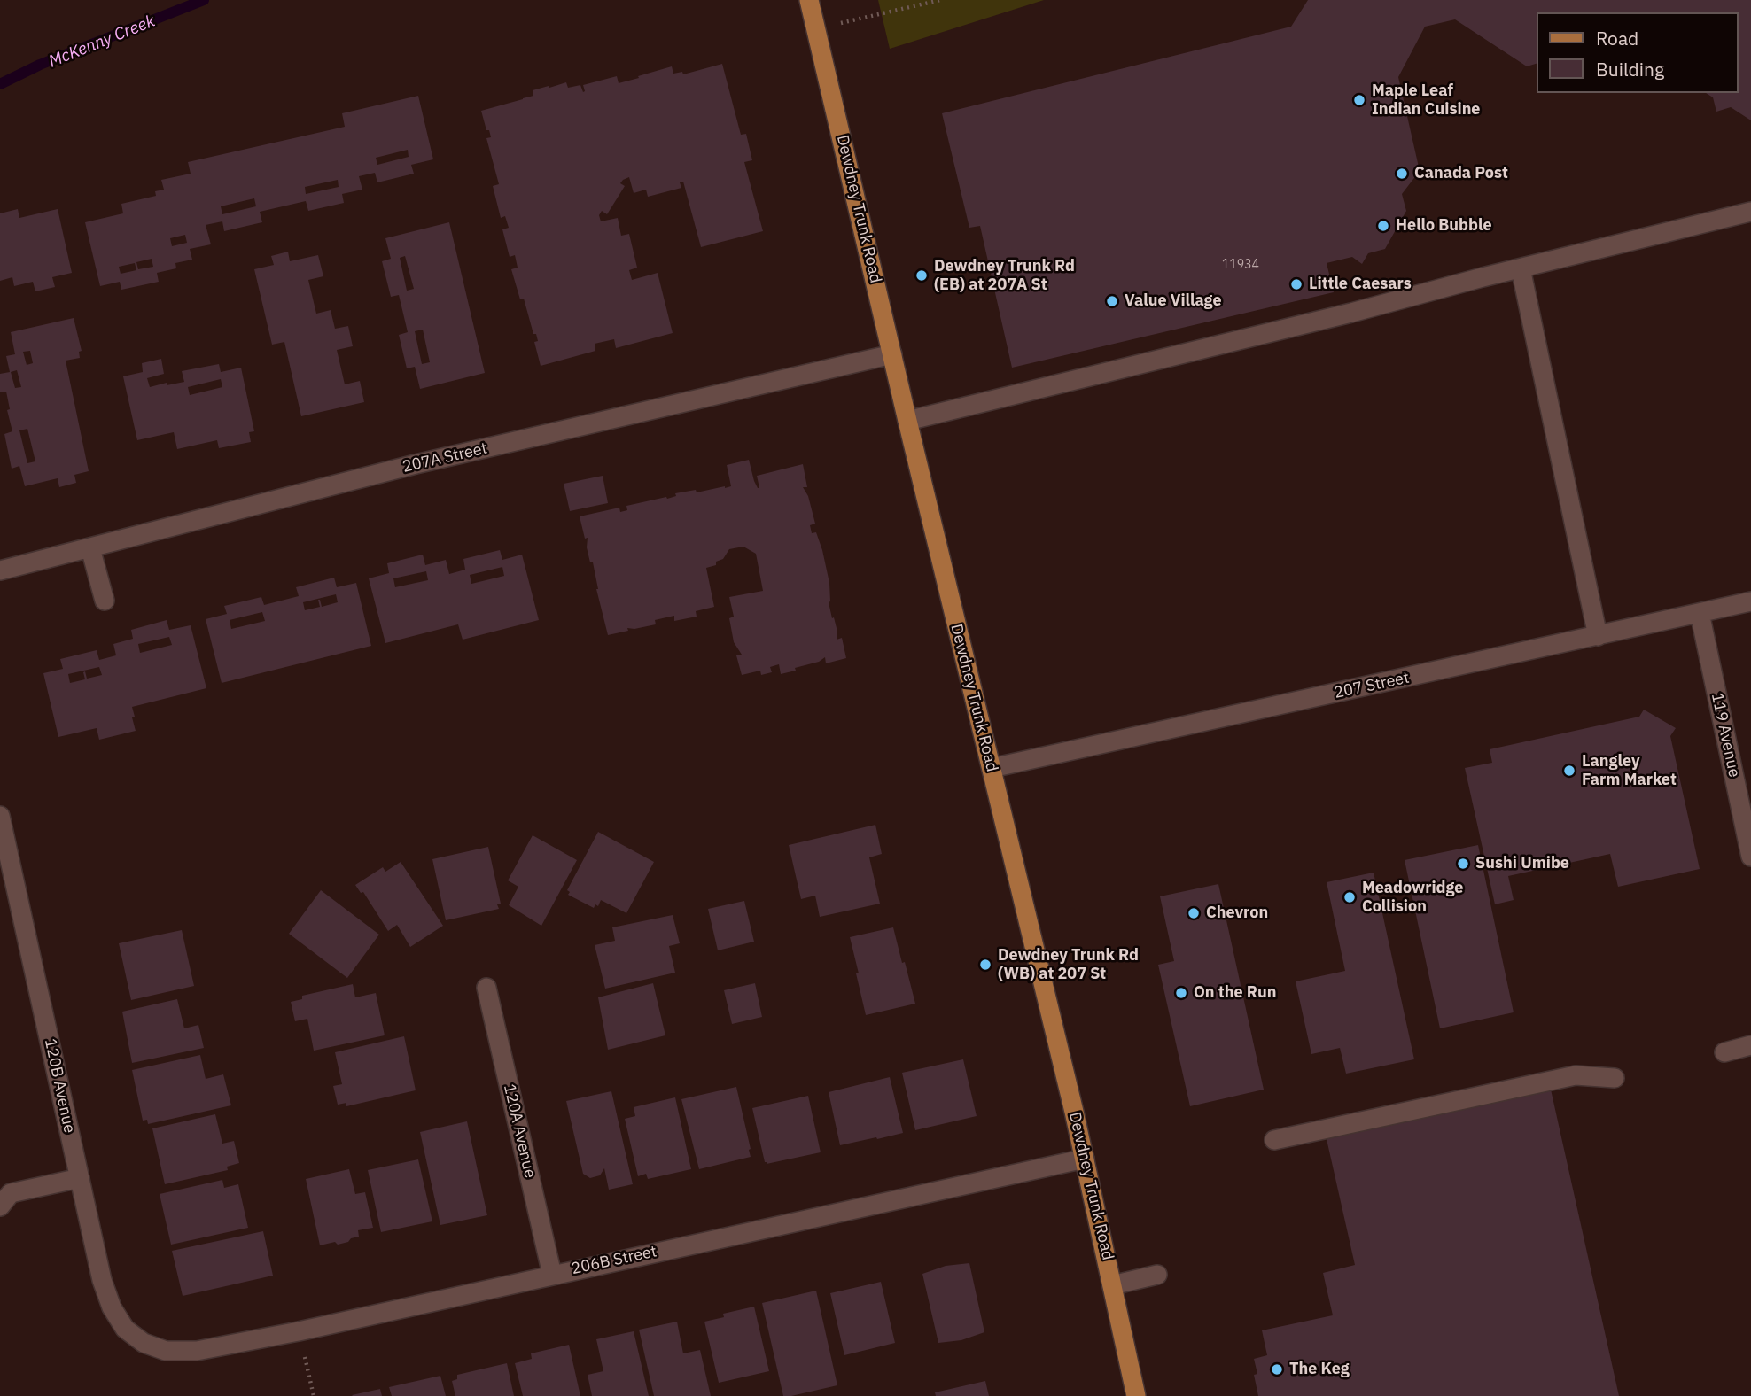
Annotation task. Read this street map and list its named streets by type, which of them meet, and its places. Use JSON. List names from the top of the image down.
{
  "streets": {
    "main road": ["Dewdney Trunk Road"],
    "street": [
      "207A Street",
      "207 Street",
      "119 Avenue",
      "120B Avenue",
      "120A Avenue",
      "206B Street"
    ]
  },
  "crossings": [
    ["Dewdney Trunk Road", "207A Street"],
    ["Dewdney Trunk Road", "207 Street"],
    ["Dewdney Trunk Road", "206B Street"],
    ["207 Street", "119 Avenue"],
    ["120B Avenue", "206B Street"],
    ["120A Avenue", "206B Street"]
  ],
  "water": ["McKenny Creek"],
  "places": [
    "Maple Leaf Indian Cuisine",
    "Canada Post",
    "Hello Bubble",
    "Dewdney Trunk Rd (EB) at 207A St",
    "Little Caesars",
    "Value Village",
    "Langley Farm Market",
    "Sushi Umibe",
    "Meadowridge Collision",
    "Chevron",
    "Dewdney Trunk Rd (WB) at 207 St",
    "On the Run",
    "The Keg"
  ],
  "house_numbers": ["11934"],
  "legend": ["Road", "Building"]
}
